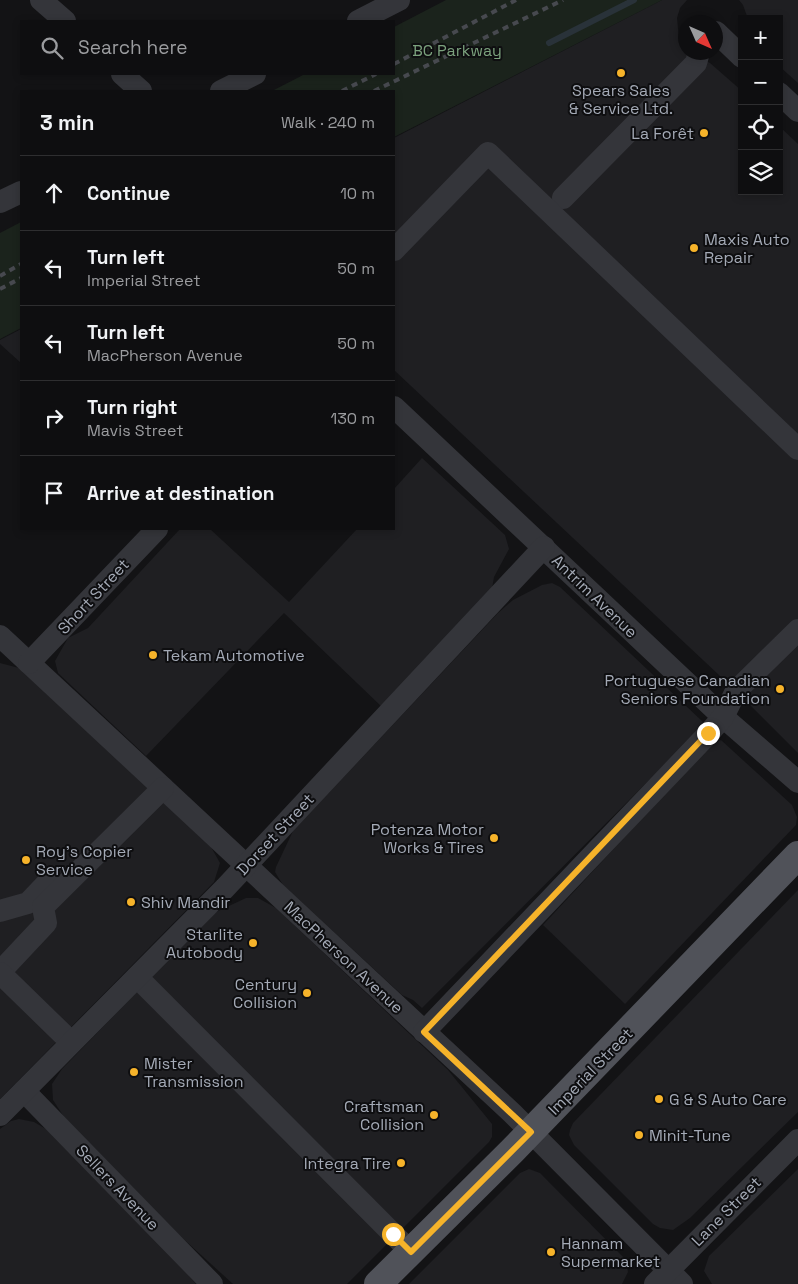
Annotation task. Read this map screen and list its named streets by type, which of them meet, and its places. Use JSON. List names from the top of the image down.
{
  "streets": {
    "main road": ["Imperial Street"],
    "street": [
      "Short Street",
      "Antrim Avenue",
      "Dorset Street",
      "MacPherson Avenue",
      "Sellers Avenue",
      "Lane Street"
    ]
  },
  "crossings": [
    ["Short Street", "MacPherson Avenue"],
    ["Antrim Avenue", "Dorset Street"],
    ["Dorset Street", "MacPherson Avenue"],
    ["Dorset Street", "Sellers Avenue"],
    ["MacPherson Avenue", "Imperial Street"],
    ["MacPherson Avenue", "Lane Street"]
  ],
  "parks": ["BC Parkway"],
  "places": [
    "Spears Sales & Service Ltd.",
    "La Forêt",
    "Maxis Auto Repair",
    "Tekam Automotive",
    "Portuguese Canadian Seniors Foundation",
    "Potenza Motor Works & Tires",
    "Roy's Copier Service",
    "Shiv Mandir",
    "Starlite Autobody",
    "Century Collision",
    "Mister Transmission",
    "G & S Auto Care",
    "Craftsman Collision",
    "Minit-Tune",
    "Integra Tire",
    "Hannam Supermarket"
  ],
  "north": "bottom right",
  "page": {
    "map_buttons": ["+", "−"],
    "search": "Search here",
    "heading": ["3 min", "Walk · 240 m"],
    "list": [
      ["Continue", "10 m"],
      ["Turn left", "Imperial Street", "50 m"],
      ["Turn left", "MacPherson Avenue", "50 m"],
      ["Turn right", "Mavis Street", "130 m"],
      "Arrive at destination"
    ]
  }
}
